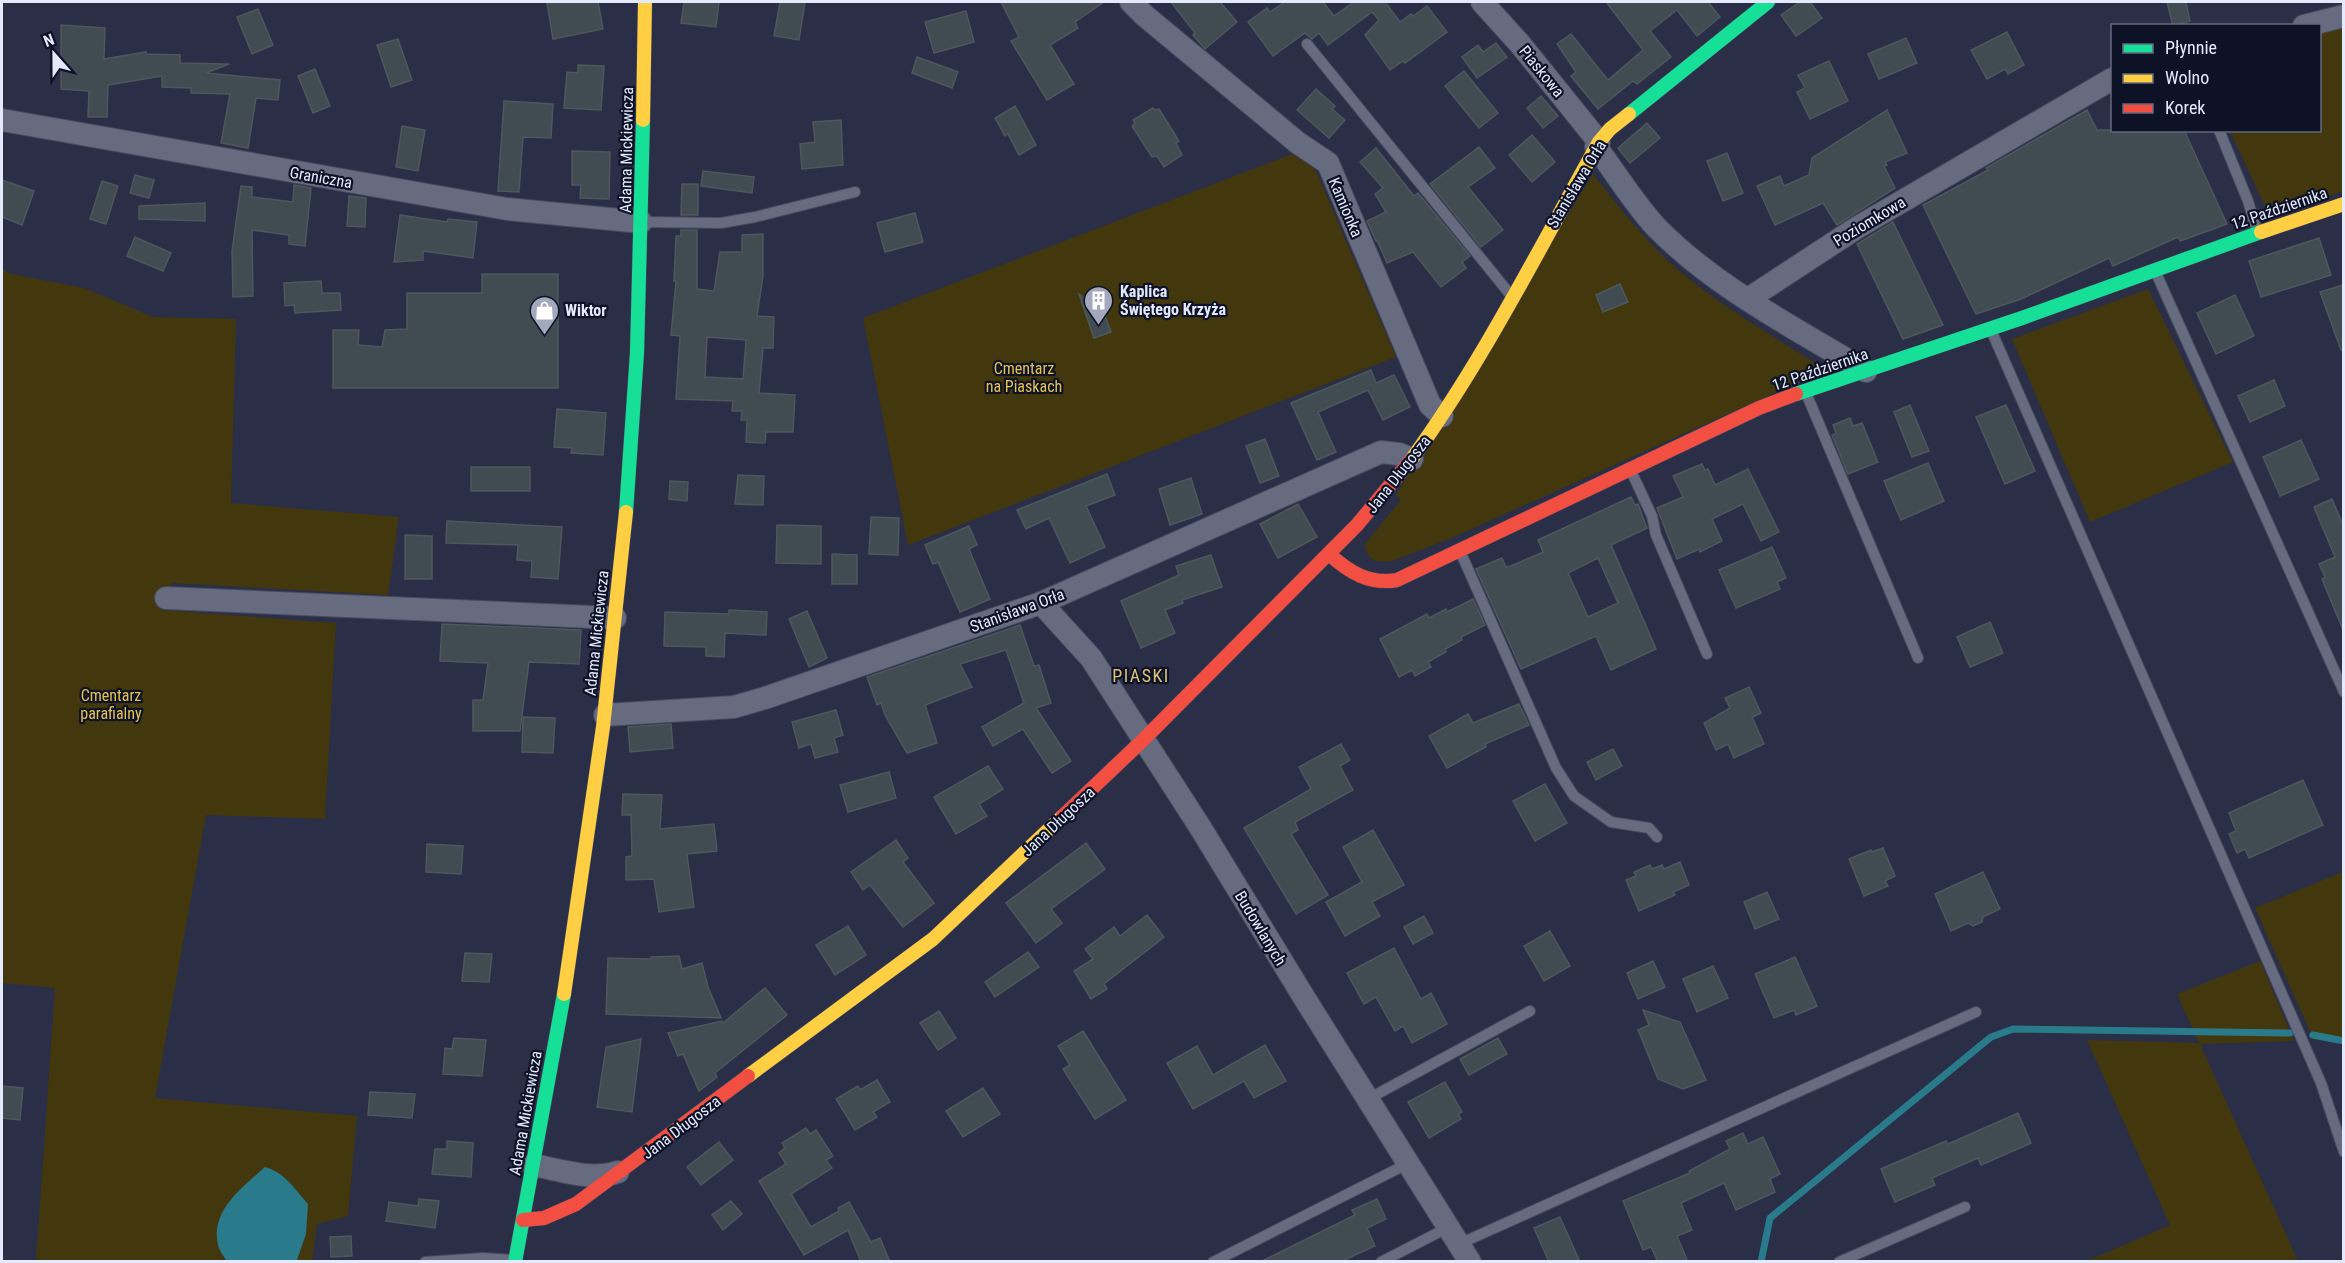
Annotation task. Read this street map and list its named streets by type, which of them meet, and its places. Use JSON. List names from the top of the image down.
{
  "streets": {
    "street": [
      "Piaskowa",
      "Adama Mickiewicza",
      "Graniczna",
      "Stanisława Orła",
      "Kamionka",
      "12 Października",
      "Poziomkowa",
      "Jana Długosza",
      "Budowlanych"
    ]
  },
  "crossings": [
    ["Piaskowa", "Stanisława Orła"],
    ["Piaskowa", "Poziomkowa"],
    ["Adama Mickiewicza", "Graniczna"],
    ["Adama Mickiewicza", "Stanisława Orła"],
    ["Adama Mickiewicza", "Jana Długosza"],
    ["Stanisława Orła", "Kamionka"],
    ["Stanisława Orła", "Jana Długosza"],
    ["Stanisława Orła", "Budowlanych"],
    ["Kamionka", "Jana Długosza"],
    ["12 Października", "Jana Długosza"],
    ["Jana Długosza", "Budowlanych"]
  ],
  "districts": ["PIASKI"],
  "parks": ["Cmentarz na Piaskach", "Cmentarz parafialny"],
  "places": {
    "building": ["Kaplica Świętego Krzyża"],
    "shop": ["Wiktor"]
  },
  "legend": ["Płynnie", "Wolno", "Korek"],
  "north": "top"
}
